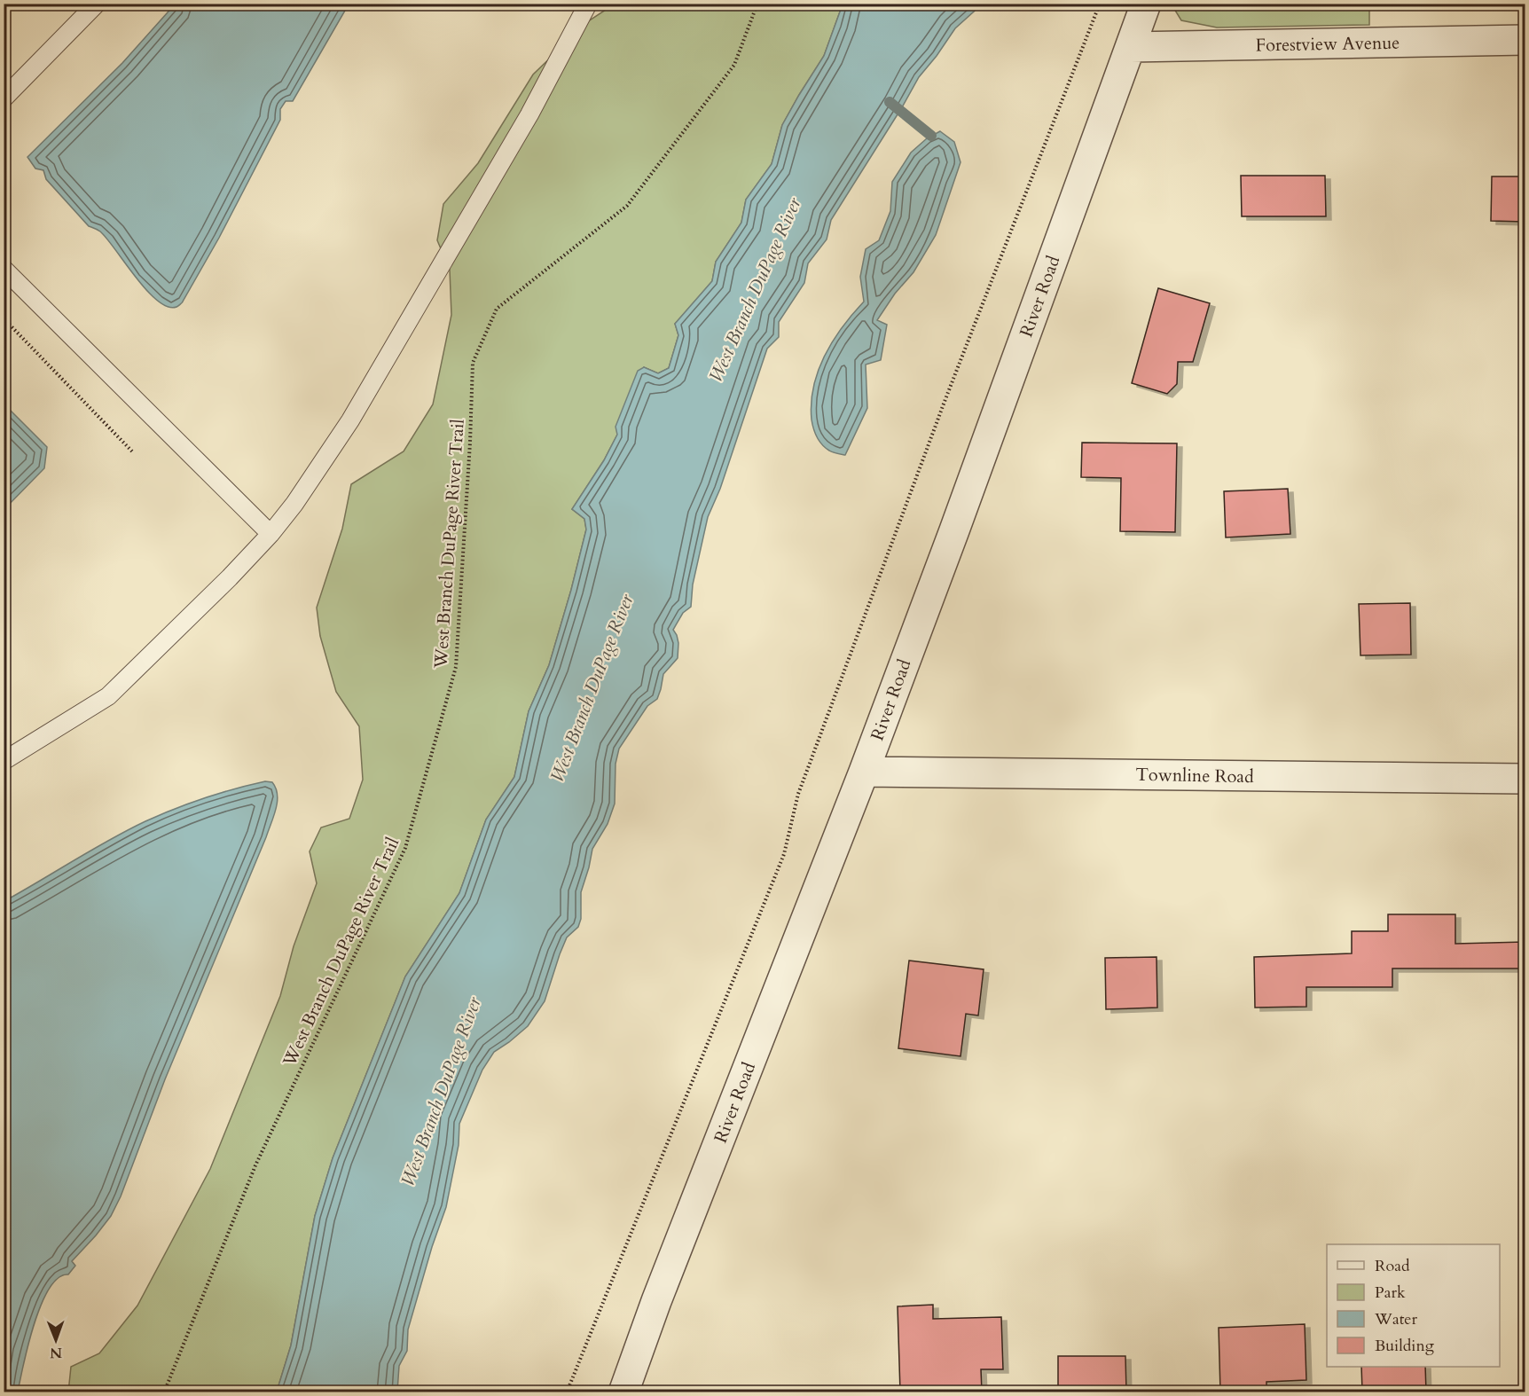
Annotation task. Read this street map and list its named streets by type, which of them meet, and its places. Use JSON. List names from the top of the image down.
{
  "streets": {
    "street": ["Forestview Avenue", "River Road", "Townline Road"],
    "path": ["West Branch DuPage River Trail"]
  },
  "crossings": [
    ["Forestview Avenue", "River Road"],
    ["River Road", "Townline Road"]
  ],
  "water": ["West Branch DuPage River"],
  "legend": [
    "Road",
    "Park",
    "Water",
    "Building"
  ],
  "north": "bottom"
}
